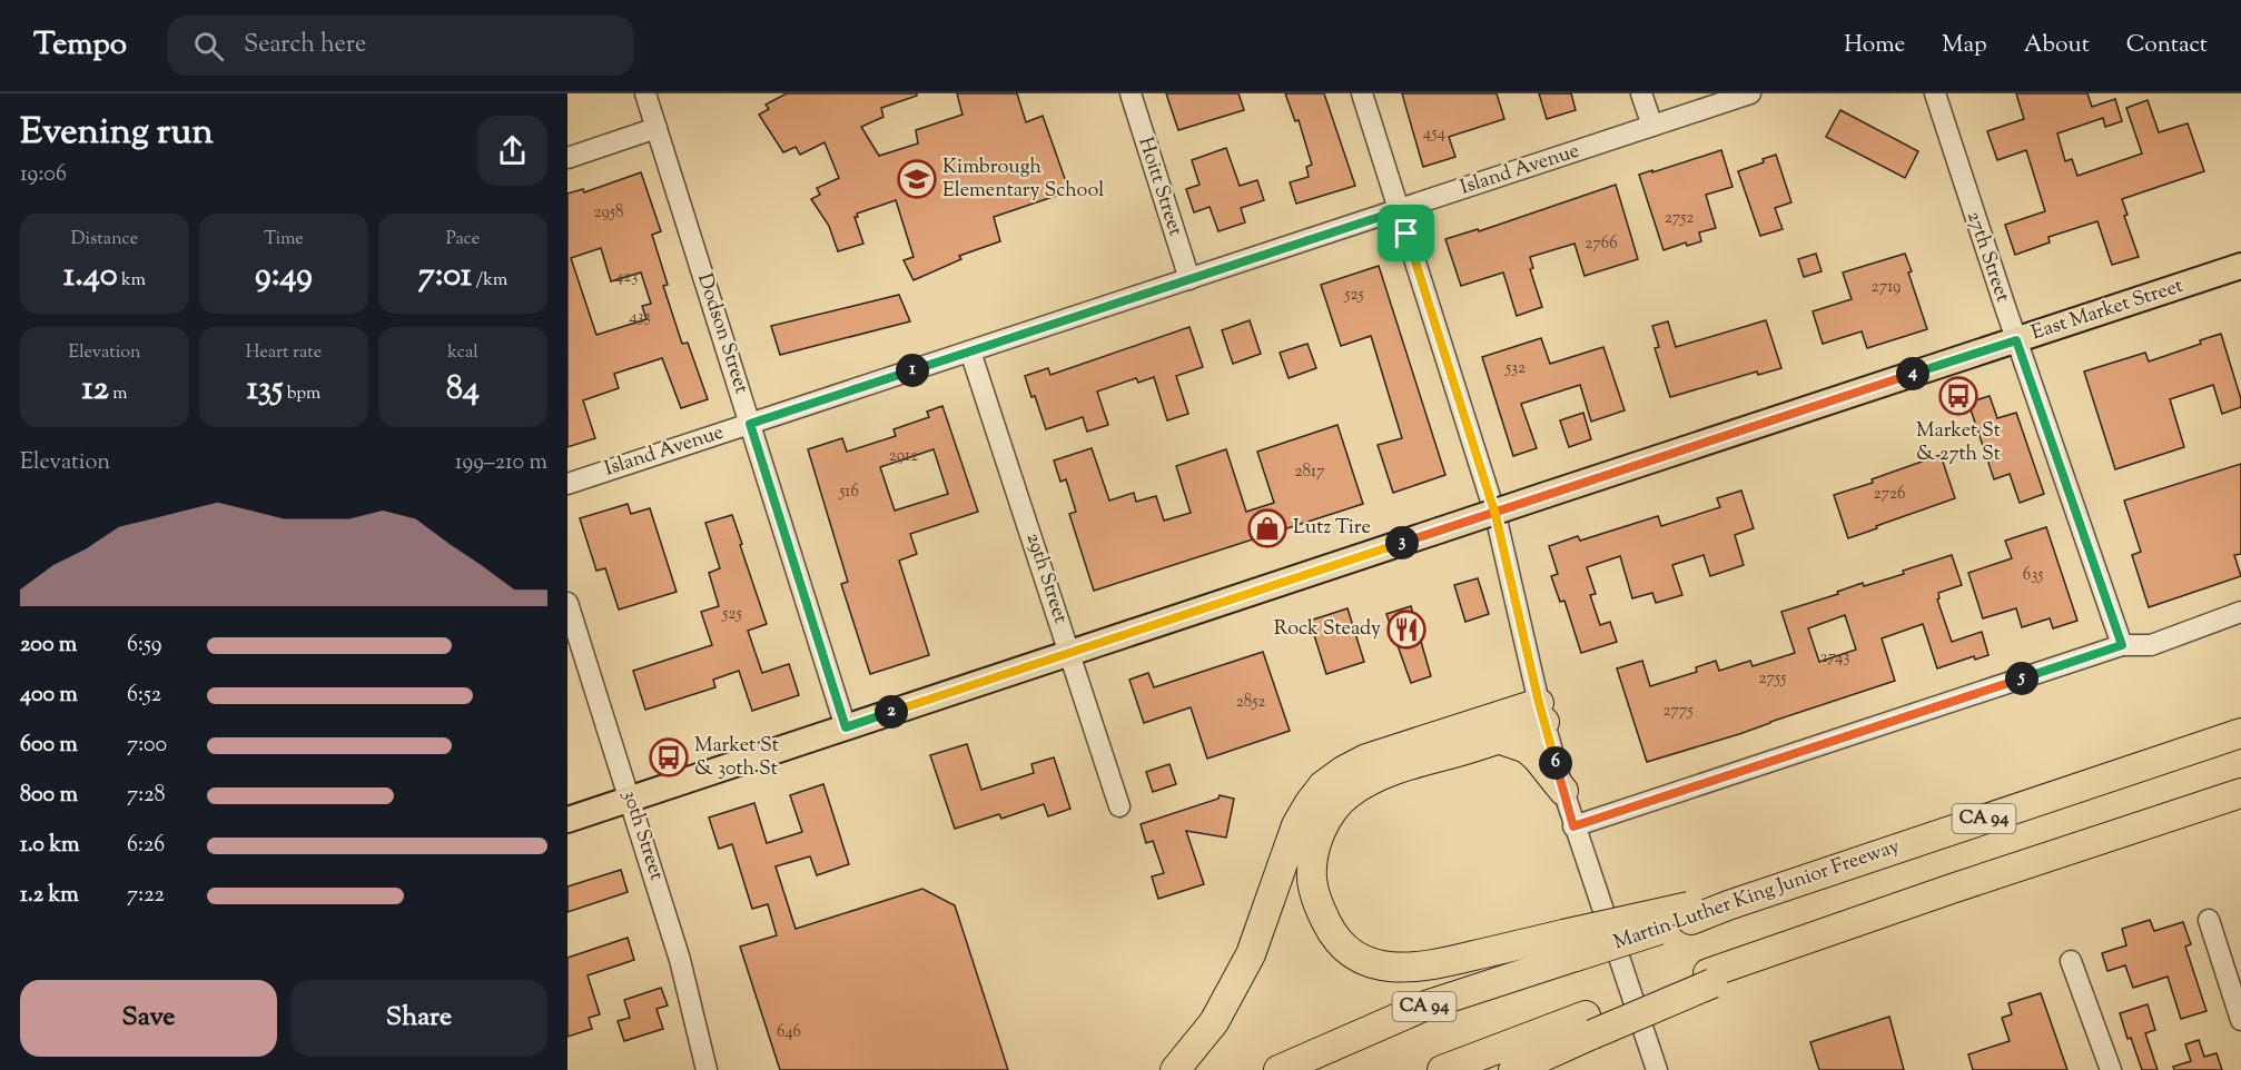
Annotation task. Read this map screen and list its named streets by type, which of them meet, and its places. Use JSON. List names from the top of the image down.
{
  "streets": {
    "highway": ["CA 94", "Martin Luther King Junior Freeway"],
    "main road": ["East Market Street"],
    "street": [
      "Island Avenue",
      "Hoitt Street",
      "27th Street",
      "Dodson Street",
      "29th Street",
      "30th Street"
    ]
  },
  "crossings": [
    ["Island Avenue", "Hoitt Street"],
    ["Island Avenue", "Dodson Street"],
    ["Island Avenue", "29th Street"],
    ["27th Street", "East Market Street"],
    ["East Market Street", "Dodson Street"],
    ["East Market Street", "29th Street"],
    ["East Market Street", "30th Street"]
  ],
  "places": {
    "school or university": ["Kimbrough Elementary School"],
    "bus stop": ["Market St & 27th St", "Market St & 30th St"],
    "shop": ["Lutz Tire"],
    "restaurant": ["Rock Steady"]
  },
  "house_numbers": [
    "454",
    "2958",
    "2752",
    "2766",
    "423",
    "2719",
    "525",
    "433",
    "532",
    "2912",
    "2817",
    "516",
    "2726",
    "635",
    "525",
    "2743",
    "2755",
    "2852",
    "2775",
    "646"
  ],
  "page": {
    "header": "Tempo",
    "search": "Search here",
    "nav": [
      "Home",
      "Map",
      "About",
      "Contact"
    ],
    "heading": ["Evening run", "19:06"],
    "stats": [
      ["Distance", "1.40 km"],
      ["Time", "9:49"],
      ["Pace", "7:01 /km"],
      ["Elevation", "12 m"],
      ["Heart rate", "135 bpm"],
      ["kcal", "84"]
    ],
    "pins": [
      "1",
      "4",
      "3",
      "5",
      "2",
      "6"
    ],
    "chart": ["Elevation", "199–210 m"],
    "list": [
      {
        "name": "200 m",
        "note": "6:59"
      },
      {
        "name": "400 m",
        "note": "6:52"
      },
      {
        "name": "600 m",
        "note": "7:00"
      },
      {
        "name": "800 m",
        "note": "7:28"
      },
      {
        "name": "1.0 km",
        "note": "6:26"
      },
      {
        "name": "1.2 km",
        "note": "7:22"
      }
    ],
    "buttons": ["Save", "Share"]
  }
}
